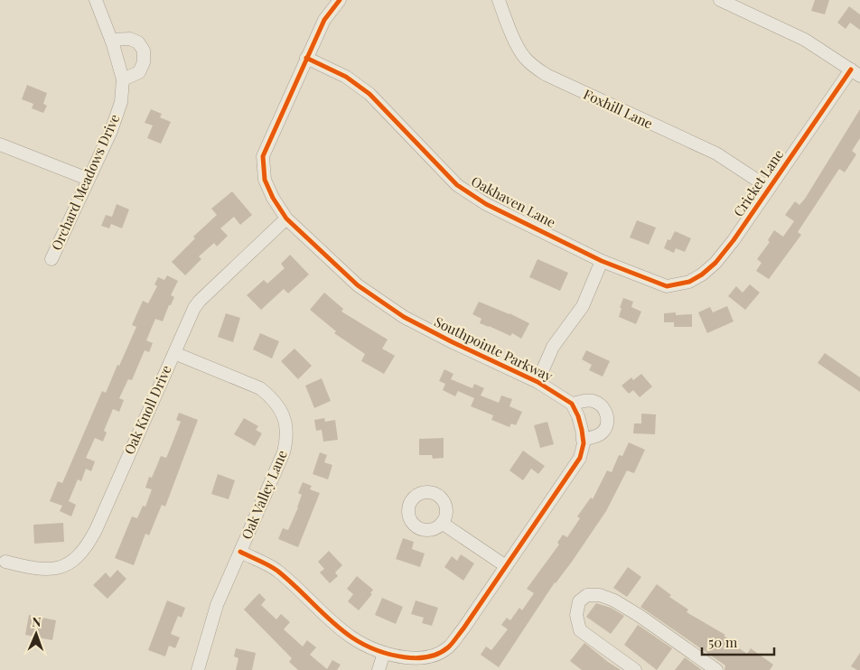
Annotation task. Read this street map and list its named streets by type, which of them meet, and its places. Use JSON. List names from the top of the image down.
{
  "streets": {
    "street": [
      "Foxhill Lane",
      "Orchard Meadows Drive",
      "Cricket Lane",
      "Oakhaven Lane",
      "Southpointe Parkway",
      "Oak Knoll Drive",
      "Oak Valley Lane"
    ]
  },
  "crossings": [
    ["Foxhill Lane", "Cricket Lane"],
    ["Cricket Lane", "Oakhaven Lane"],
    ["Oakhaven Lane", "Southpointe Parkway"],
    ["Southpointe Parkway", "Oak Knoll Drive"],
    ["Oak Knoll Drive", "Oak Valley Lane"]
  ],
  "scale_bar": "50 m",
  "north": "top"
}
